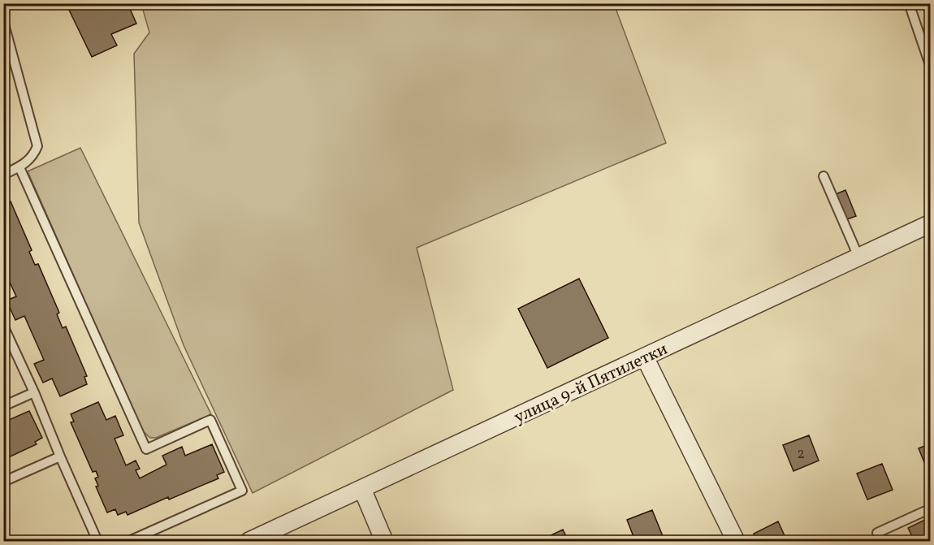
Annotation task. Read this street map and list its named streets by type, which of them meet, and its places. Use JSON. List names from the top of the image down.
{
  "streets": {
    "street": ["улица 9-й Пятилетки"]
  },
  "house_numbers": ["2"]
}
